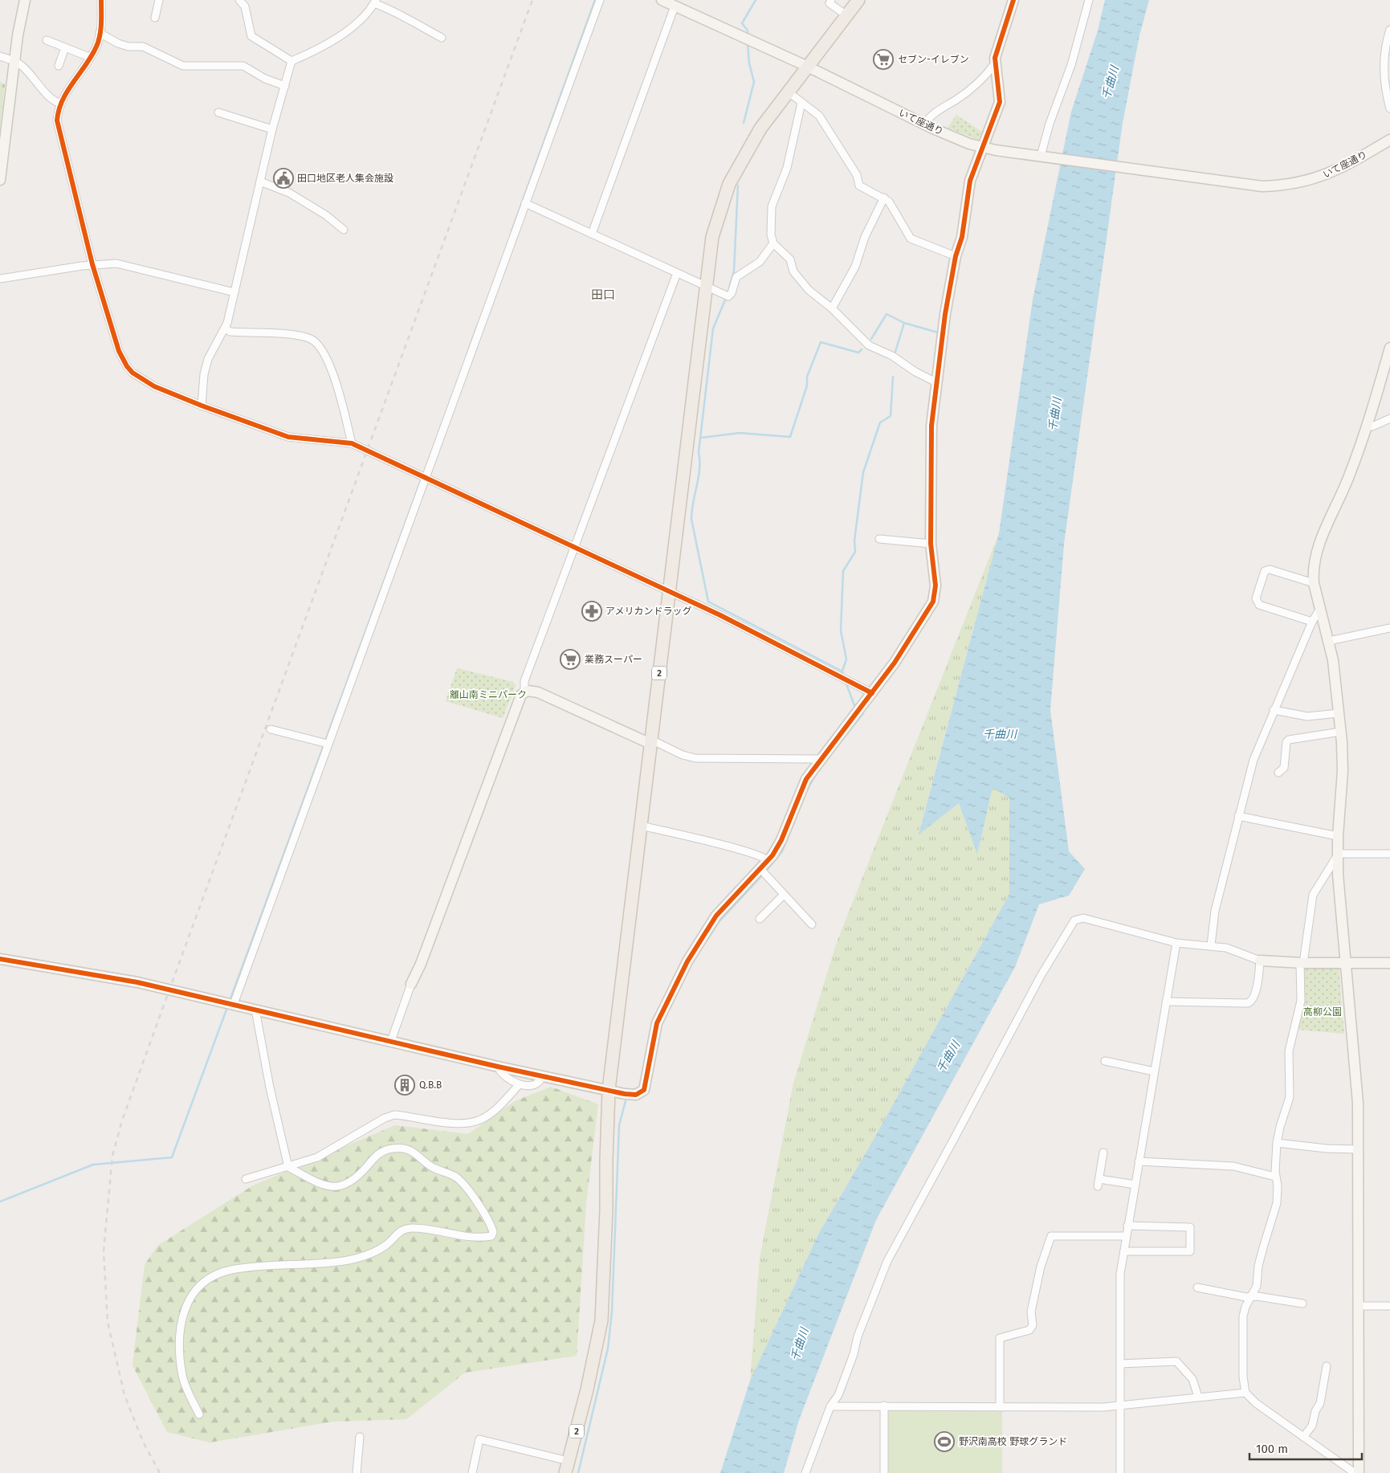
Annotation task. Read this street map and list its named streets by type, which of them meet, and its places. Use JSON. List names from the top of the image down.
{
  "streets": {
    "main road": ["2"],
    "street": ["いて座通り"]
  },
  "crossings": [
    ["いて座通り", "2"]
  ],
  "districts": ["田口"],
  "water": ["千曲川"],
  "parks": ["離山南ミニパーク", "高柳公園"],
  "places": {
    "supermarket": ["セブン-イレブン", "業務スーパー"],
    "public building": ["田口地区老人集会施設"],
    "pharmacy": ["アメリカンドラッグ"],
    "building": ["Q.B.B"],
    "sports": ["野沢南高校 野球グランド"]
  },
  "scale_bar": "100 m"
}
